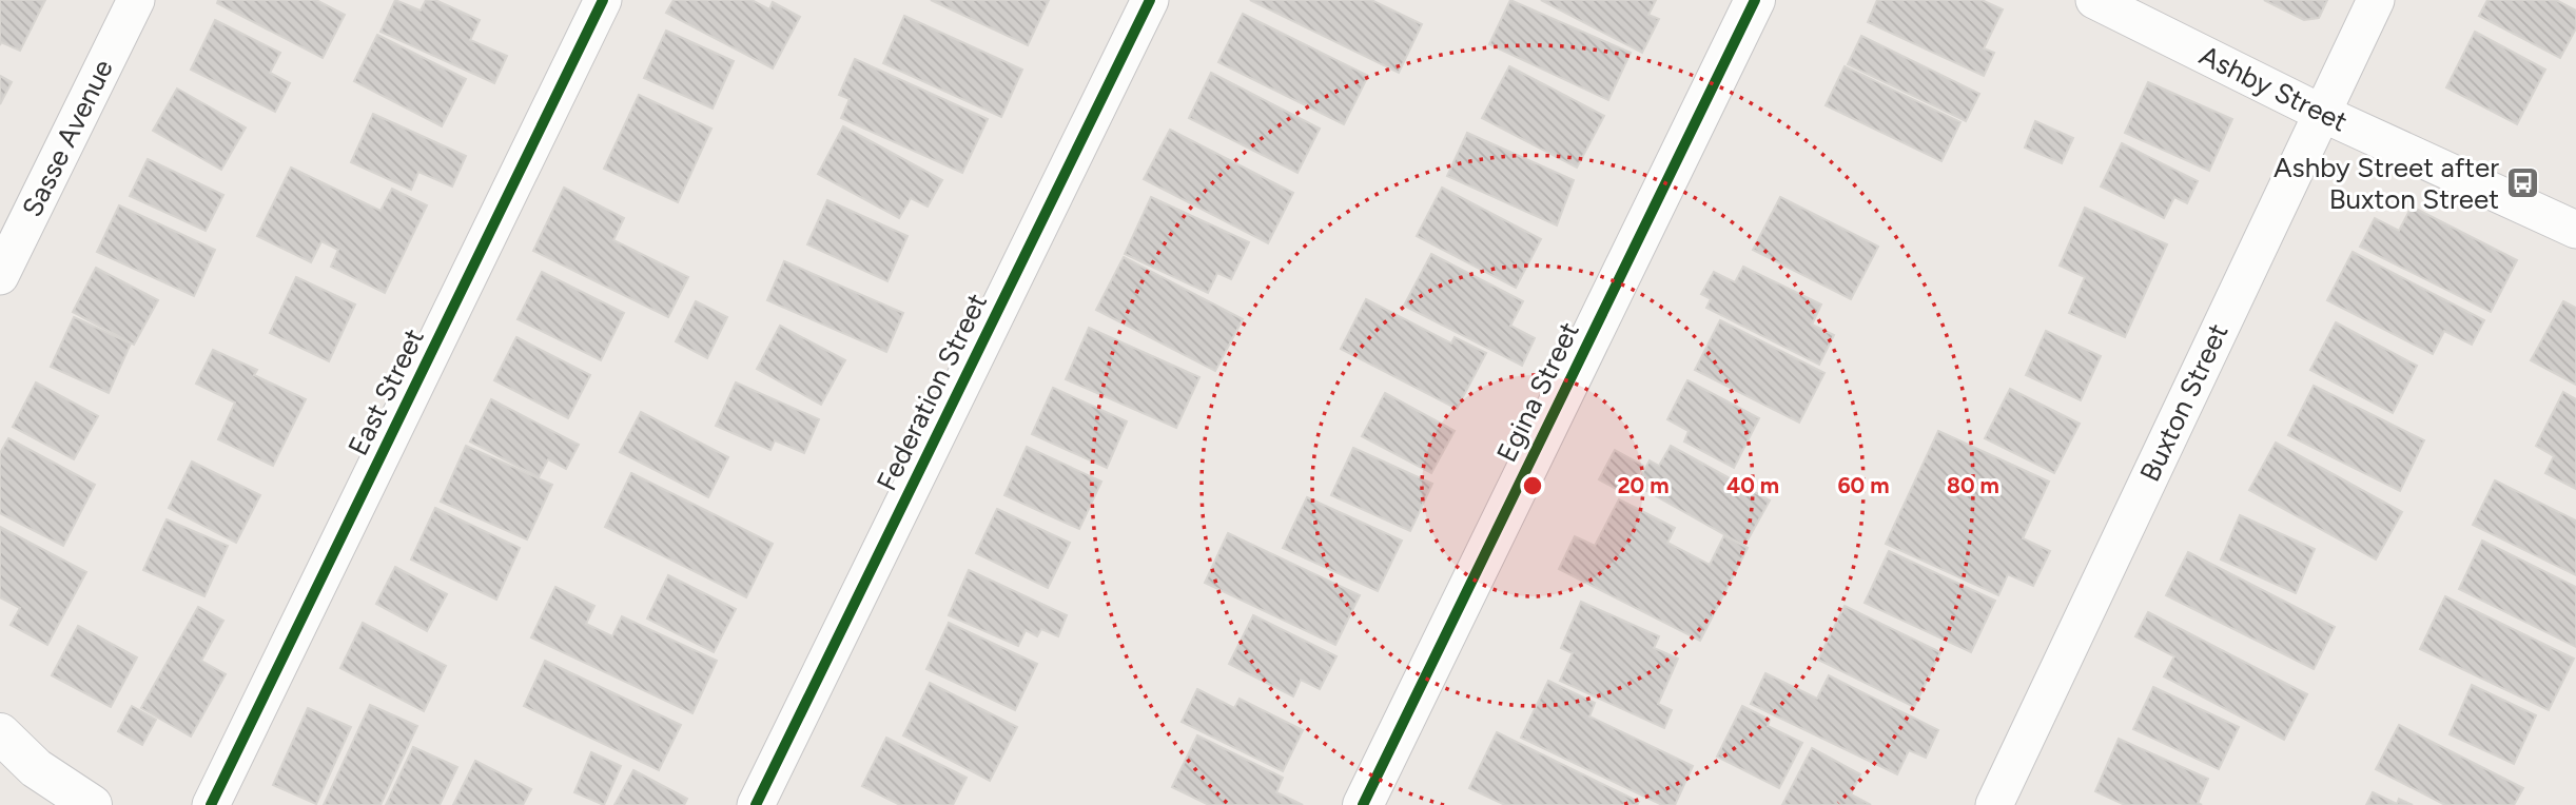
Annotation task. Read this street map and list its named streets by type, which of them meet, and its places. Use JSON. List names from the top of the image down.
{
  "streets": {
    "street": [
      "Ashby Street",
      "Sasse Avenue",
      "East Street",
      "Federation Street",
      "Egina Street",
      "Buxton Street"
    ]
  },
  "crossings": [
    ["Ashby Street", "Buxton Street"]
  ],
  "places": {
    "bus stop": ["Ashby Street after Buxton Street"]
  },
  "rings": [
    "20 m",
    "40 m",
    "60 m",
    "80 m"
  ]
}
